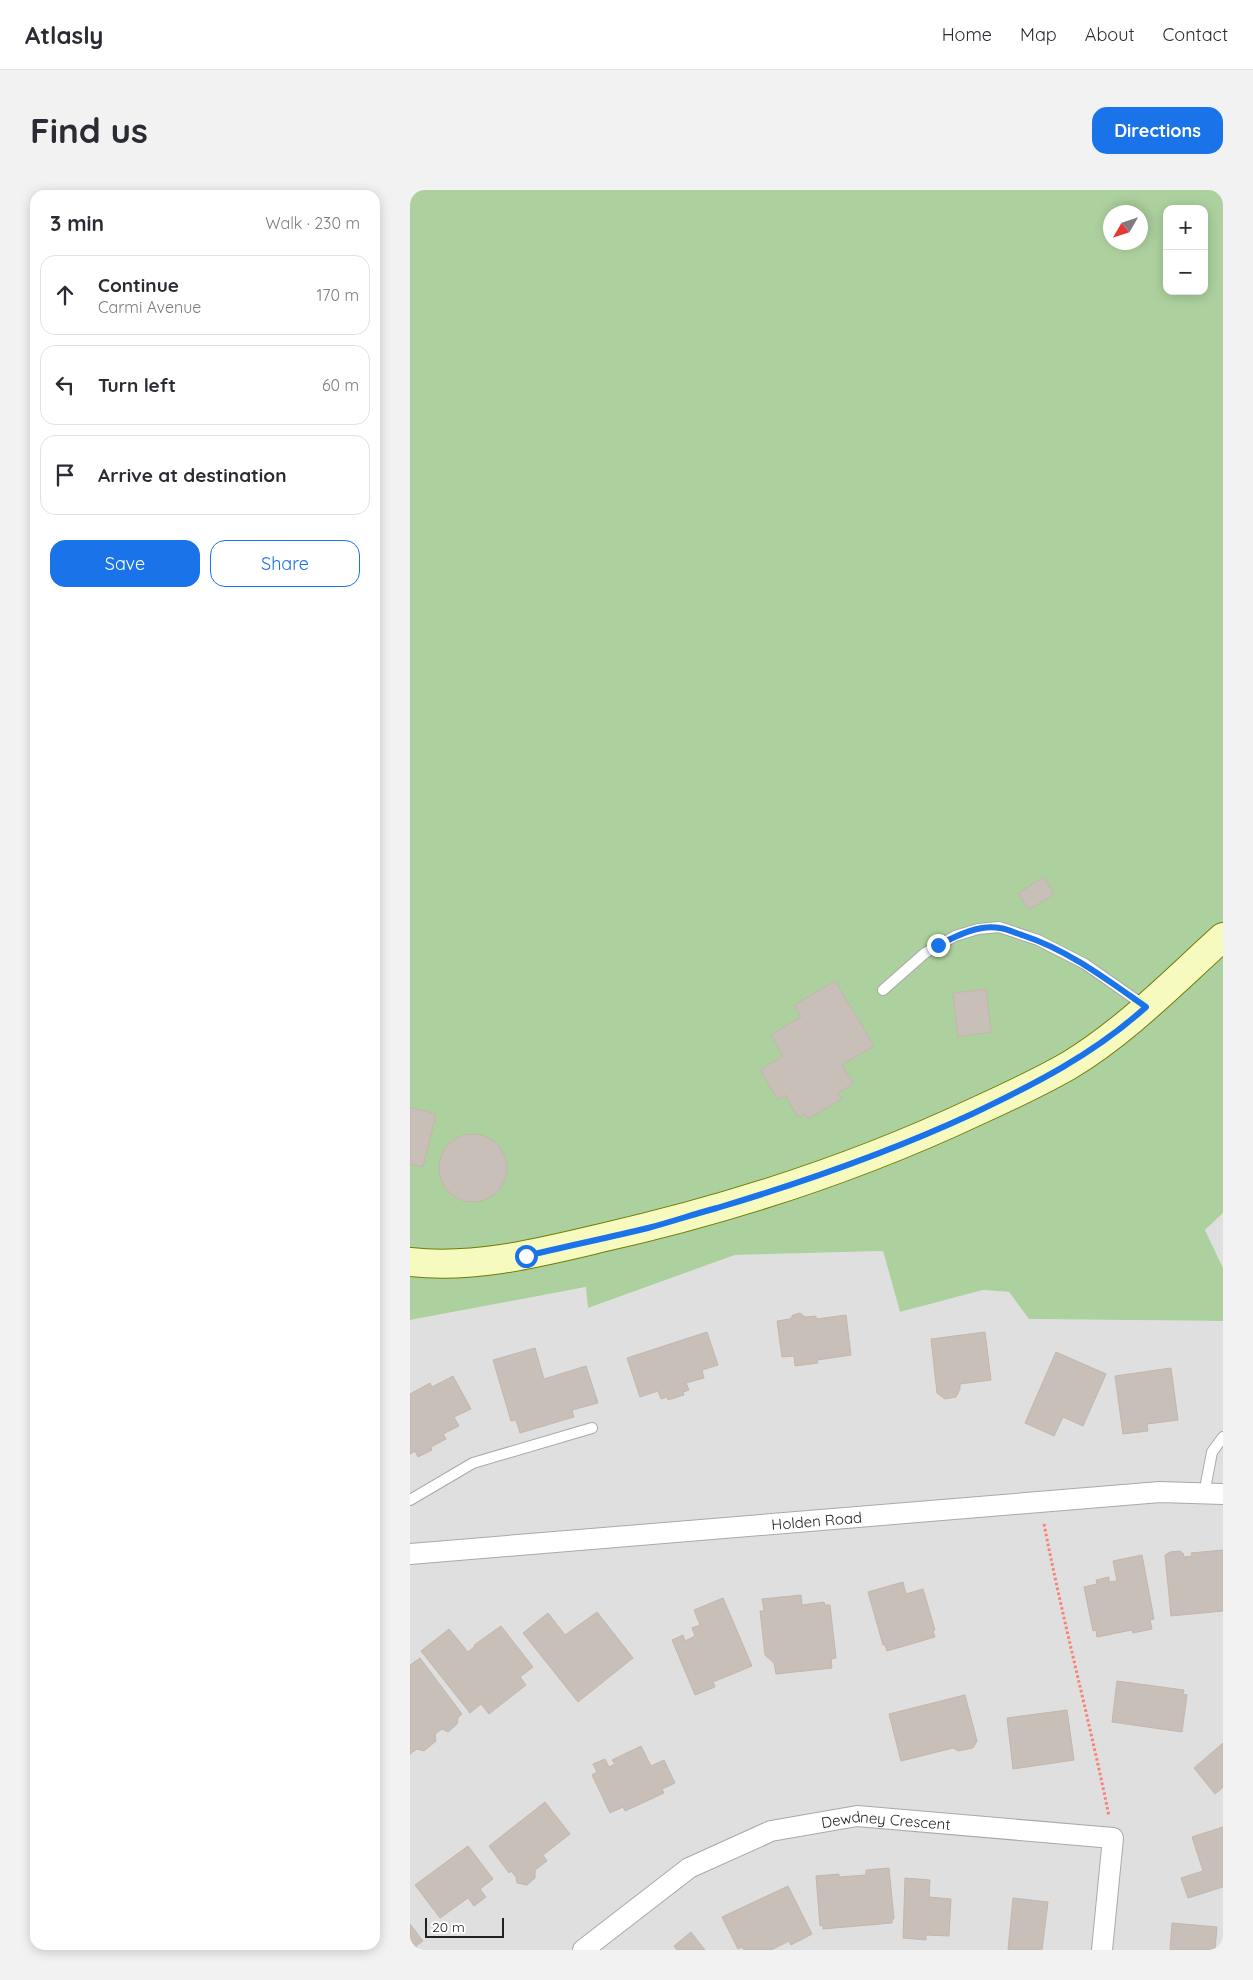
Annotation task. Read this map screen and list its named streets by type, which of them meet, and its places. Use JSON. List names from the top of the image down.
{
  "streets": {
    "street": ["Holden Road", "Dewdney Crescent"]
  },
  "scale_bar": "20 m",
  "north": "bottom left",
  "page": {
    "header": "Atlasly",
    "nav": [
      "Home",
      "Map",
      "About",
      "Contact"
    ],
    "buttons": [
      "Directions",
      ["Save", "Share"]
    ],
    "title": "Find us",
    "heading": ["3 min", "Walk · 230 m"],
    "map_buttons": ["+", "−"],
    "list": [
      ["Continue", "Carmi Avenue", "170 m"],
      ["Turn left", "60 m"],
      "Arrive at destination"
    ],
    "scale": "20 m"
  }
}
